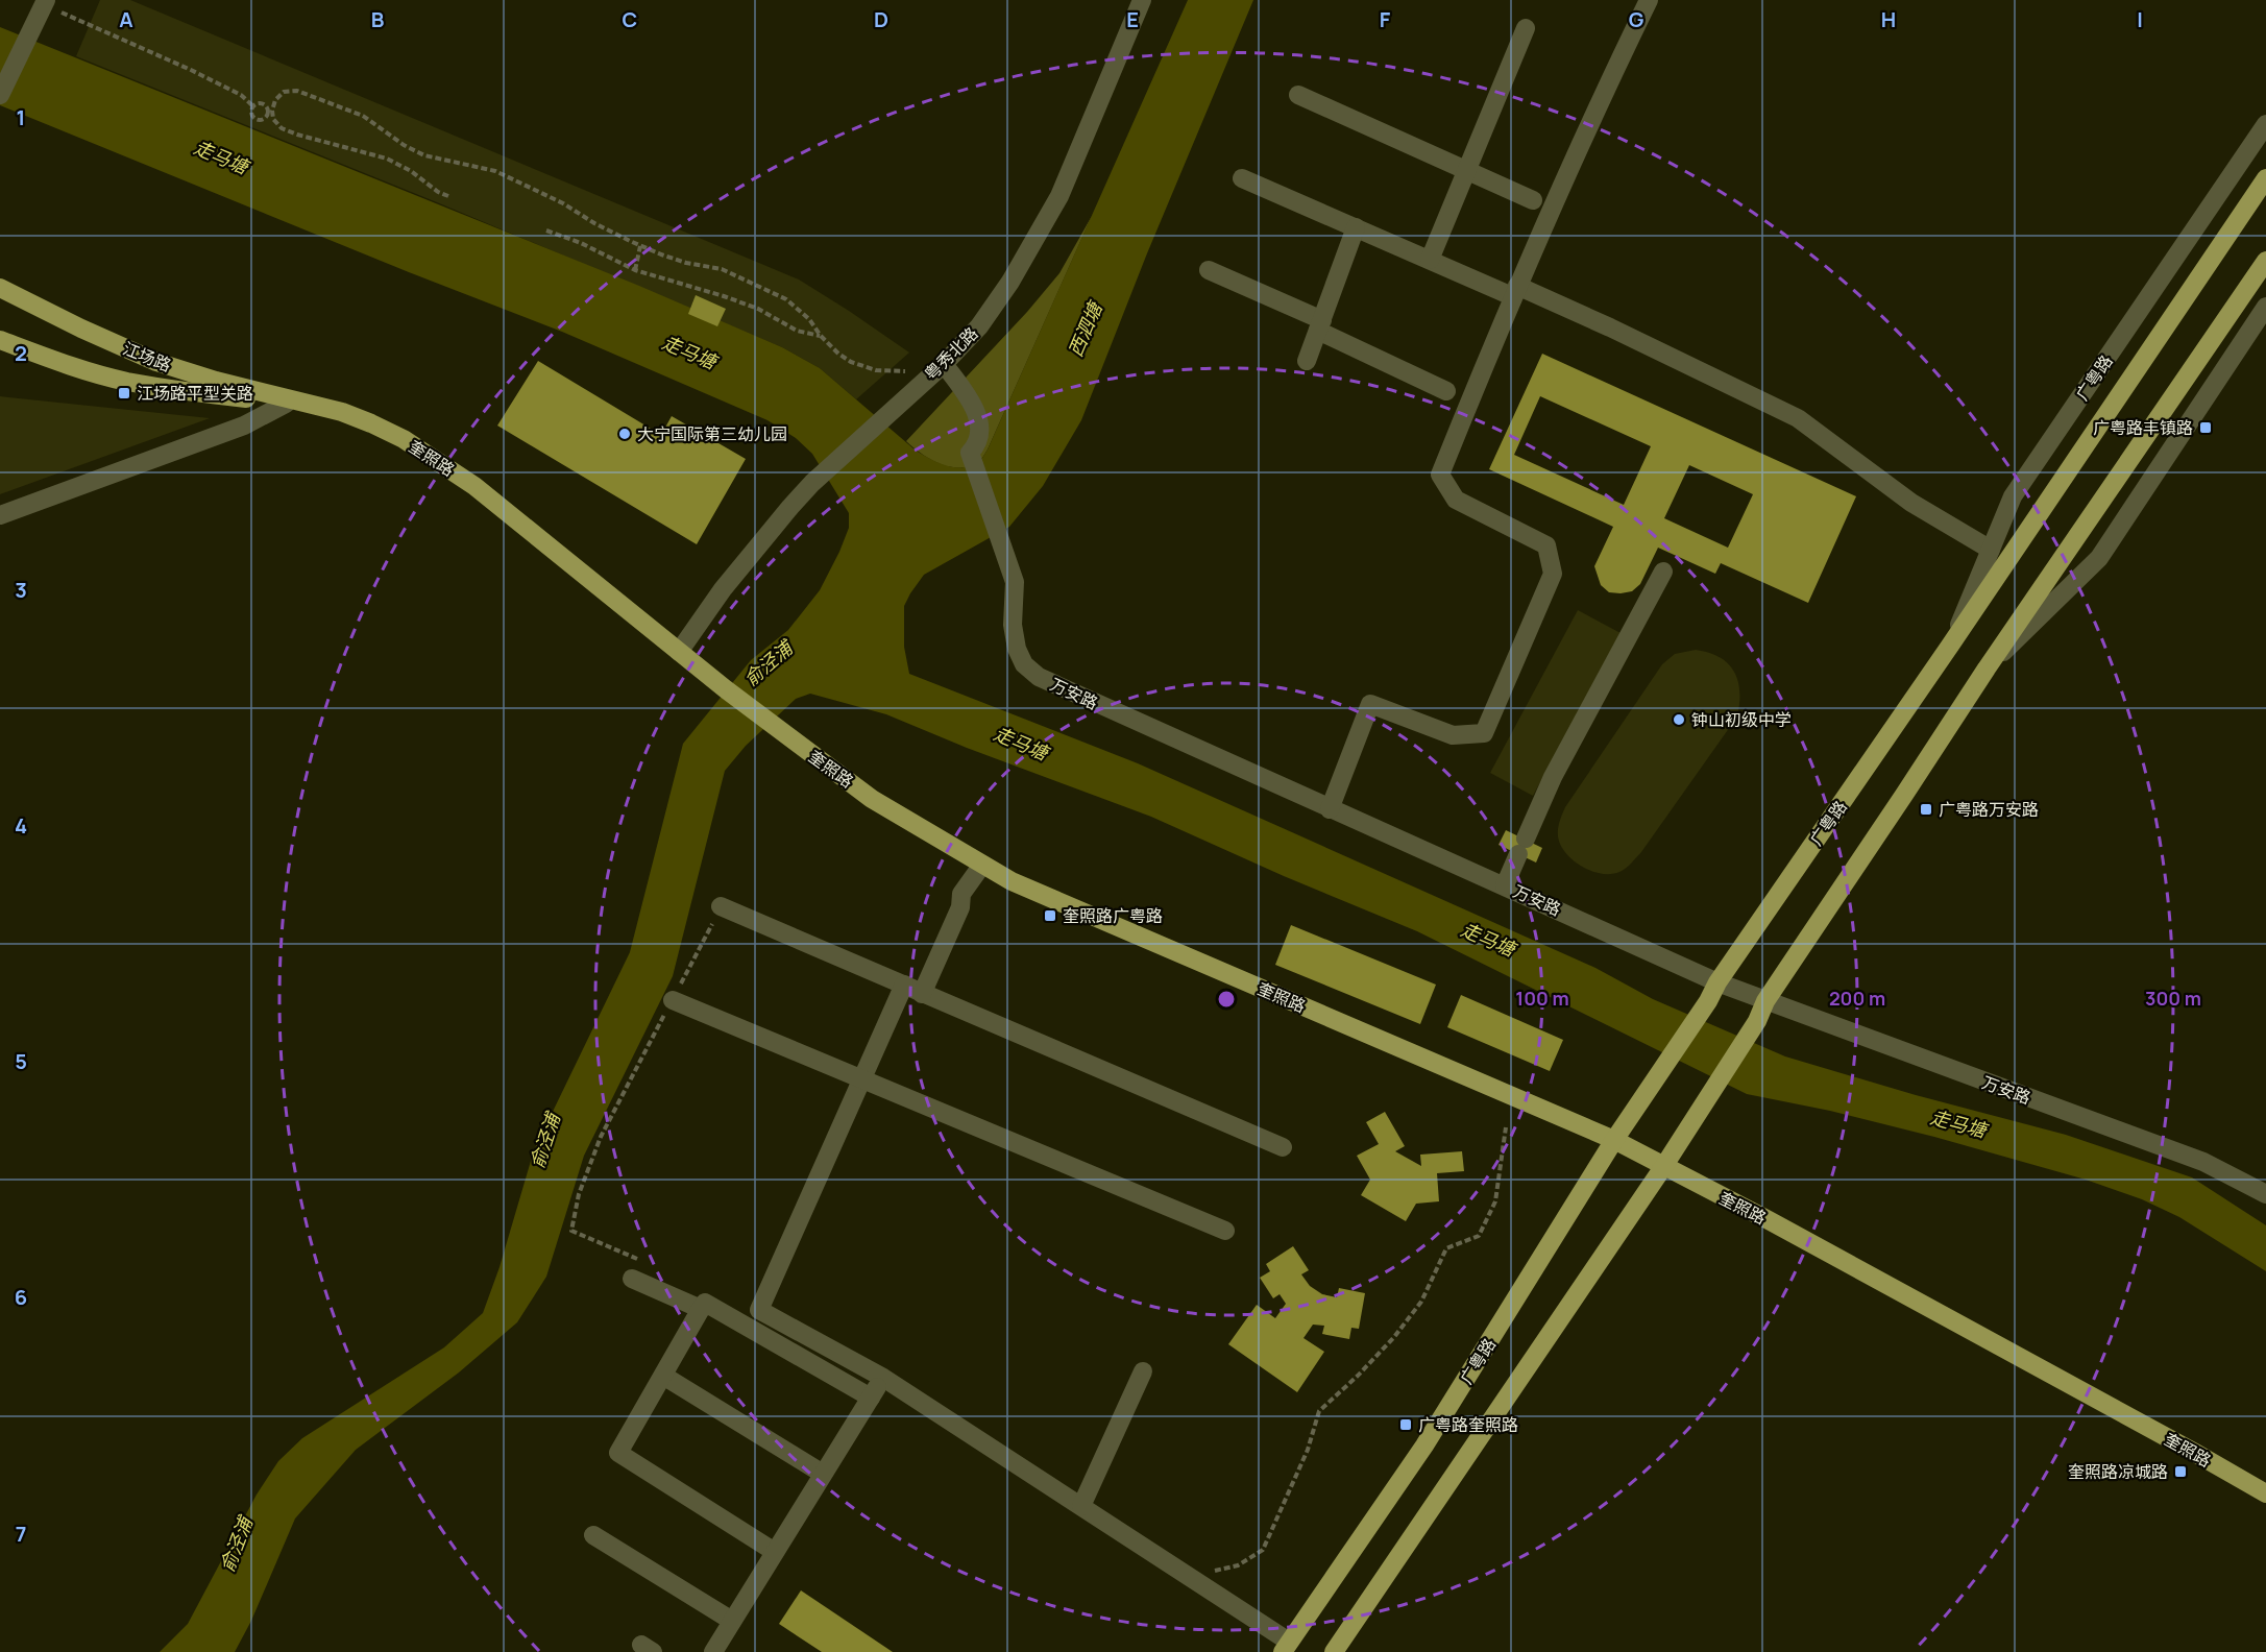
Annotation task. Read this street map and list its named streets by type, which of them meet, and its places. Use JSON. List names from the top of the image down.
{
  "streets": {
    "main road": ["江场路", "广粤路", "奎照路"],
    "street": ["粤秀北路", "万安路"]
  },
  "crossings": [
    ["粤秀北路", "奎照路"],
    ["粤秀北路", "万安路"],
    ["江场路", "奎照路"],
    ["广粤路", "奎照路"],
    ["广粤路", "万安路"]
  ],
  "water": ["走马塘", "西泗塘", "俞泾浦"],
  "places": {
    "transit": [
      "江场路平型关路",
      "广粤路丰镇路",
      "广粤路万安路",
      "奎照路广粤路",
      "广粤路奎照路",
      "奎照路凉城路"
    ],
    "other": ["大宁国际第三幼儿园", "钟山初级中学"]
  },
  "grid": {
    "columns": [
      "A",
      "B",
      "C",
      "D",
      "E",
      "F",
      "G",
      "H",
      "I"
    ],
    "rows": [
      "1",
      "2",
      "3",
      "4",
      "5",
      "6",
      "7"
    ]
  },
  "rings": ["100 m", "200 m", "300 m"]
}
